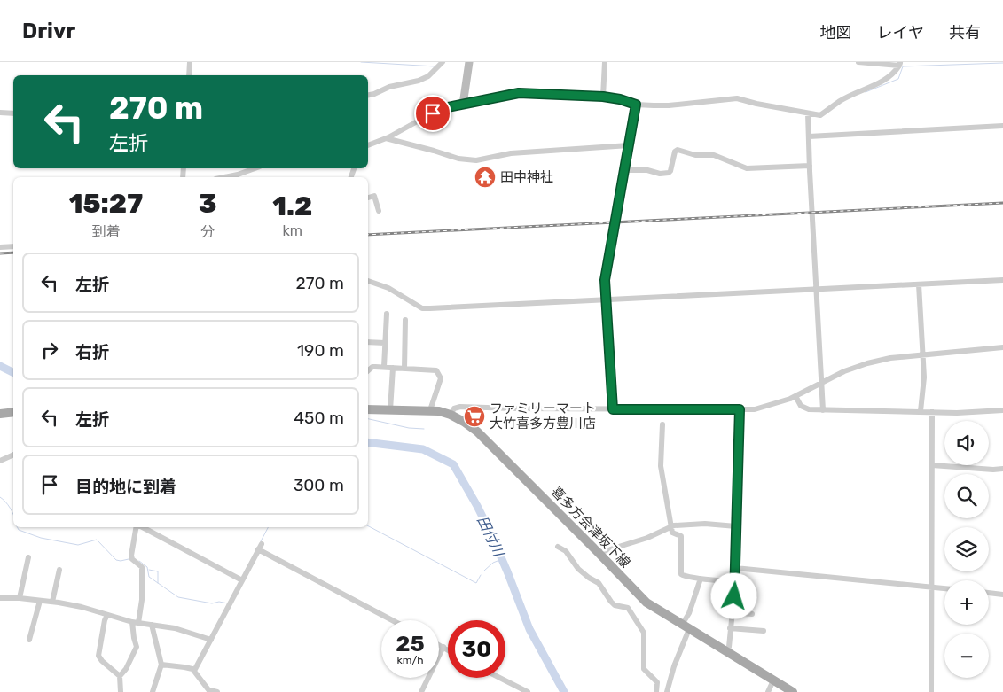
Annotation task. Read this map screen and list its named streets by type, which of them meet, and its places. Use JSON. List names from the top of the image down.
{
  "streets": {
    "main road": ["喜多方会津坂下線"]
  },
  "water": ["田付川"],
  "places": {
    "temple": ["田中神社"],
    "supermarket": ["ファミリーマート 大竹喜多方豊川店"]
  },
  "page": {
    "header": "Drivr",
    "nav": ["地図", "レイヤ", "共有"],
    "turn": ["270 m", "左折"],
    "eta": [
      "15:27",
      "到着",
      "3",
      "分",
      "1.2",
      "km"
    ],
    "list": [
      {
        "name": "左折",
        "value": "270 m"
      },
      {
        "name": "右折",
        "value": "190 m"
      },
      {
        "name": "左折",
        "value": "450 m"
      },
      {
        "name": "目的地に到着",
        "value": "300 m"
      }
    ],
    "map_buttons": ["+", "−"],
    "speed": "25 km/h",
    "limit": "30"
  }
}
